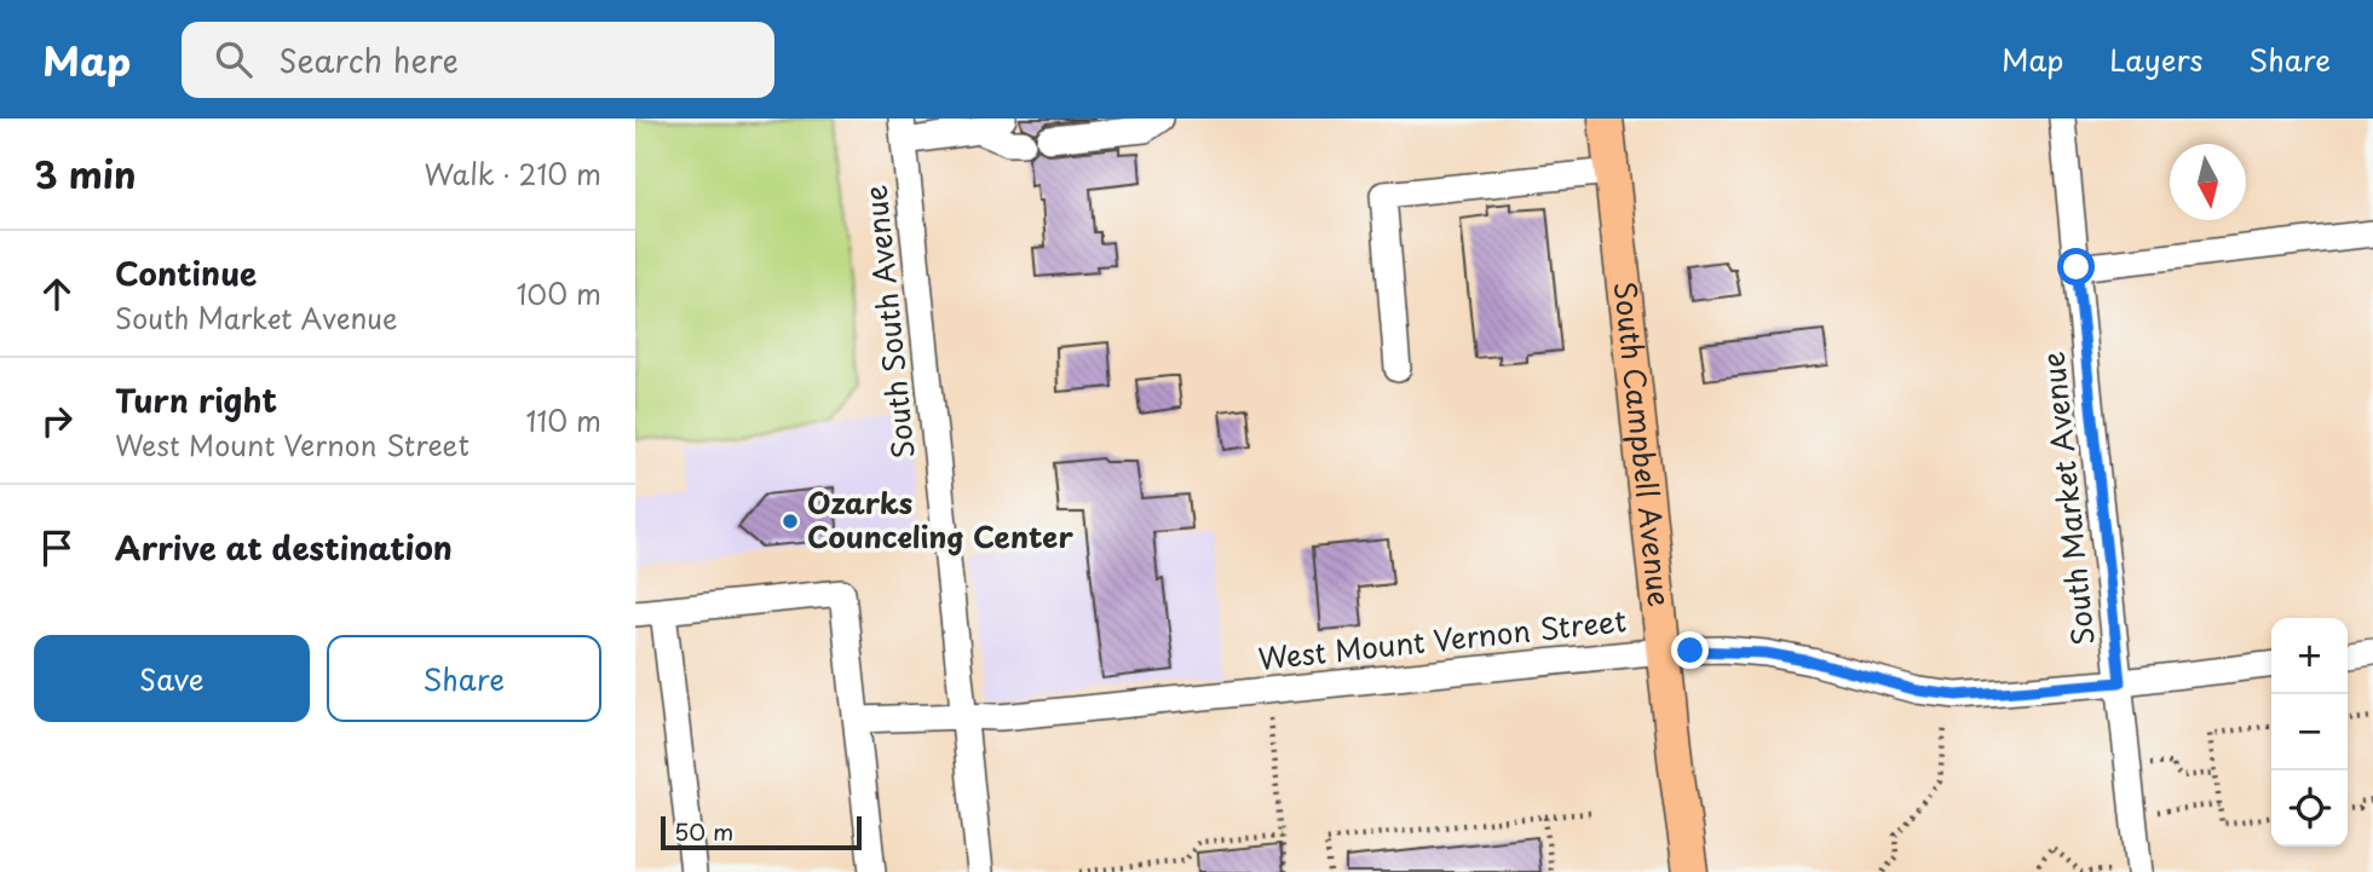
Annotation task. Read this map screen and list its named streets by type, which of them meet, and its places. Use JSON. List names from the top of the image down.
{
  "streets": {
    "main road": ["South Campbell Avenue"],
    "street": ["South South Avenue", "South Market Avenue", "West Mount Vernon Street"]
  },
  "crossings": [
    ["South South Avenue", "West Mount Vernon Street"],
    ["South Campbell Avenue", "West Mount Vernon Street"],
    ["South Market Avenue", "West Mount Vernon Street"]
  ],
  "places": ["Ozarks Counceling Center"],
  "scale_bar": "50 m",
  "north": "bottom",
  "page": {
    "header": "Map",
    "search": "Search here",
    "nav": ["Map", "Layers", "Share"],
    "heading": ["3 min", "Walk · 210 m"],
    "list": [
      ["Continue", "South Market Avenue", "100 m"],
      ["Turn right", "West Mount Vernon Street", "110 m"],
      "Arrive at destination"
    ],
    "buttons": ["Save", "Share"],
    "map_buttons": ["+", "−"],
    "scale": "50 m"
  }
}
